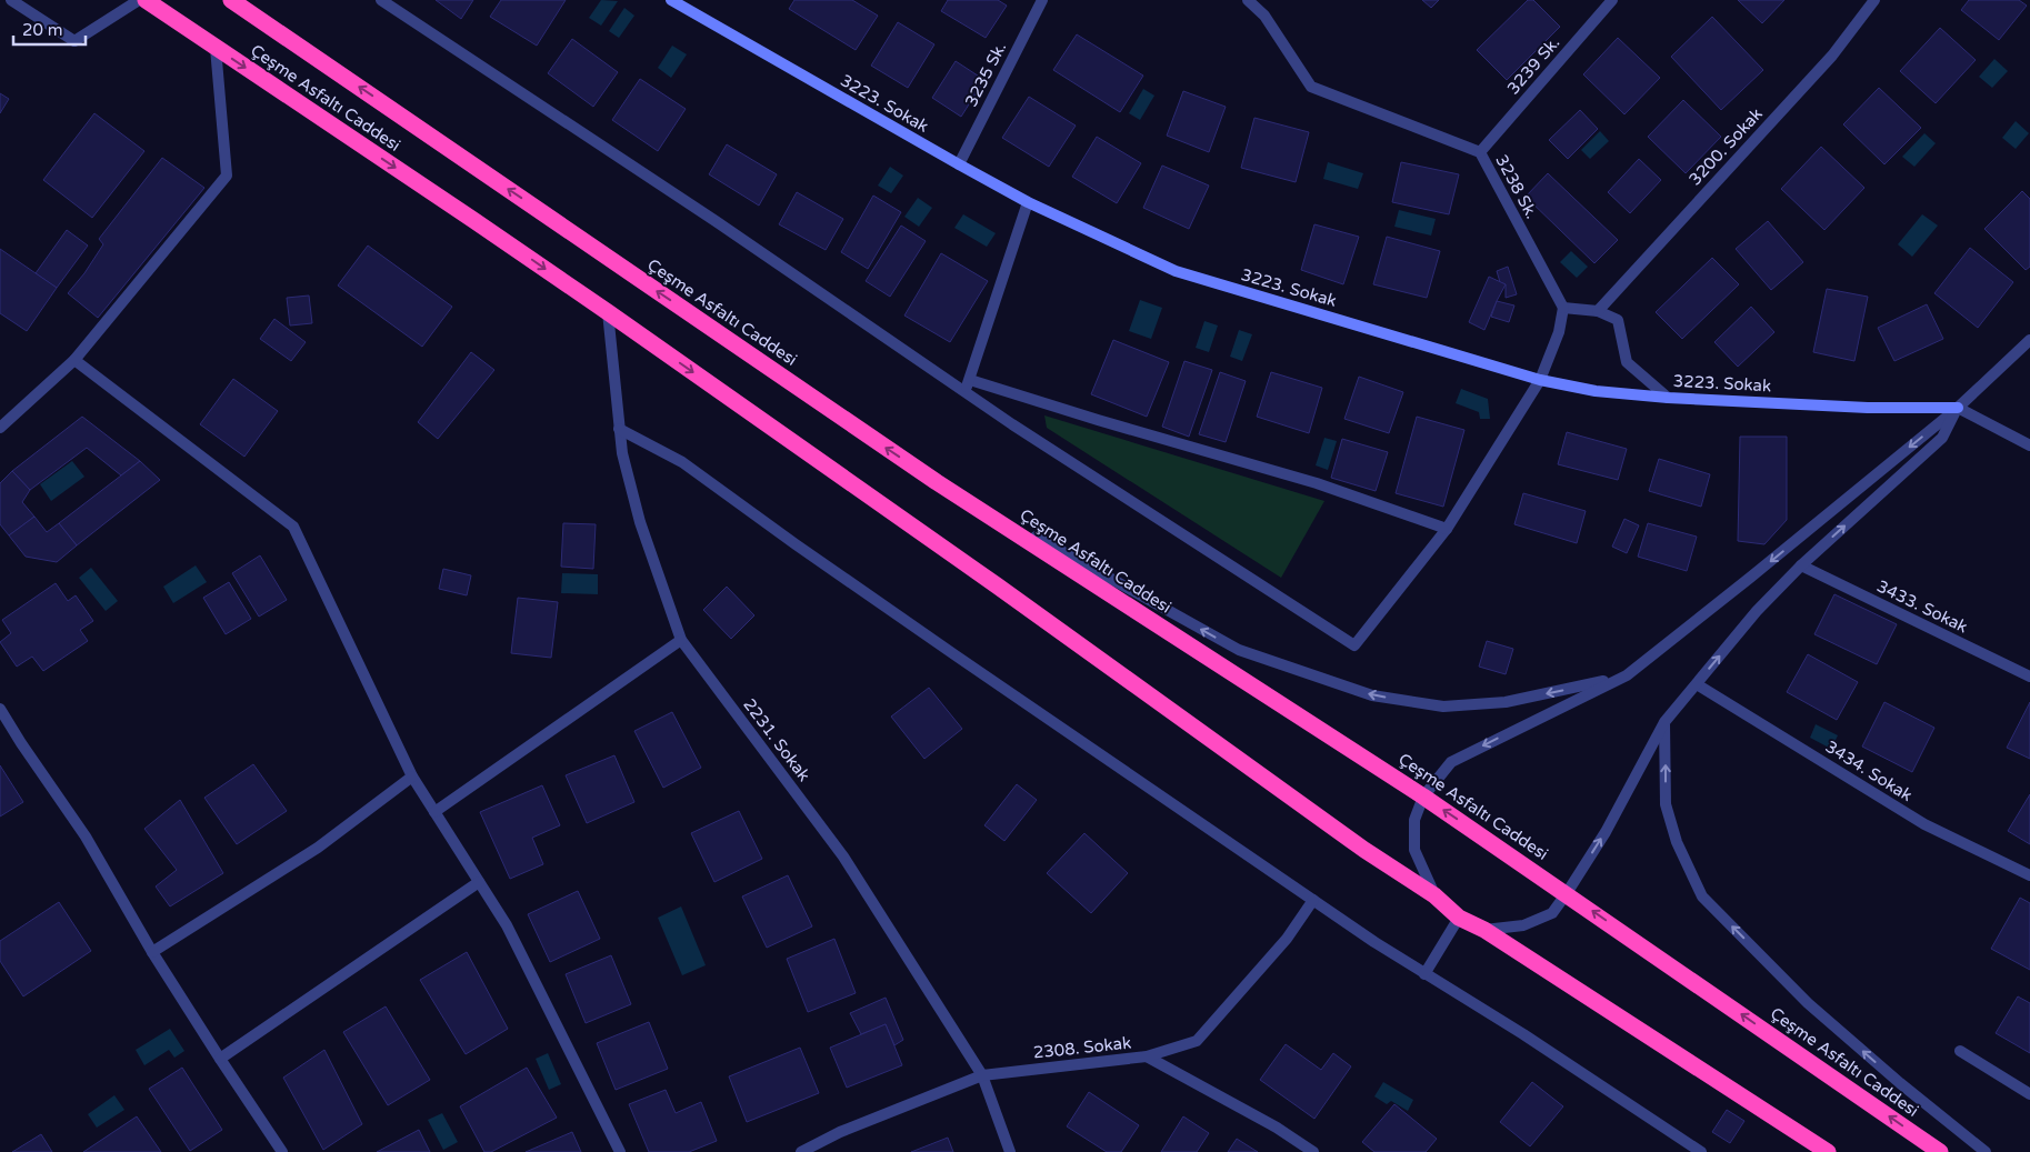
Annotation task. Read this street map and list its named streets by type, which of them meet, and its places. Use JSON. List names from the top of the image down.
{
  "streets": {
    "highway": ["Çeşme Asfaltı Caddesi"],
    "street": [
      "3239 Sk.",
      "3235 Sk.",
      "3223. Sokak",
      "3200. Sokak",
      "3238 Sk.",
      "3433. Sokak",
      "2231. Sokak",
      "3434. Sokak",
      "2308. Sokak"
    ]
  },
  "crossings": [
    ["3239 Sk.", "3238 Sk."],
    ["3235 Sk.", "3223. Sokak"],
    ["Çeşme Asfaltı Caddesi", "2231. Sokak"],
    ["2231. Sokak", "2308. Sokak"]
  ],
  "scale_bar": "20 m"
}
